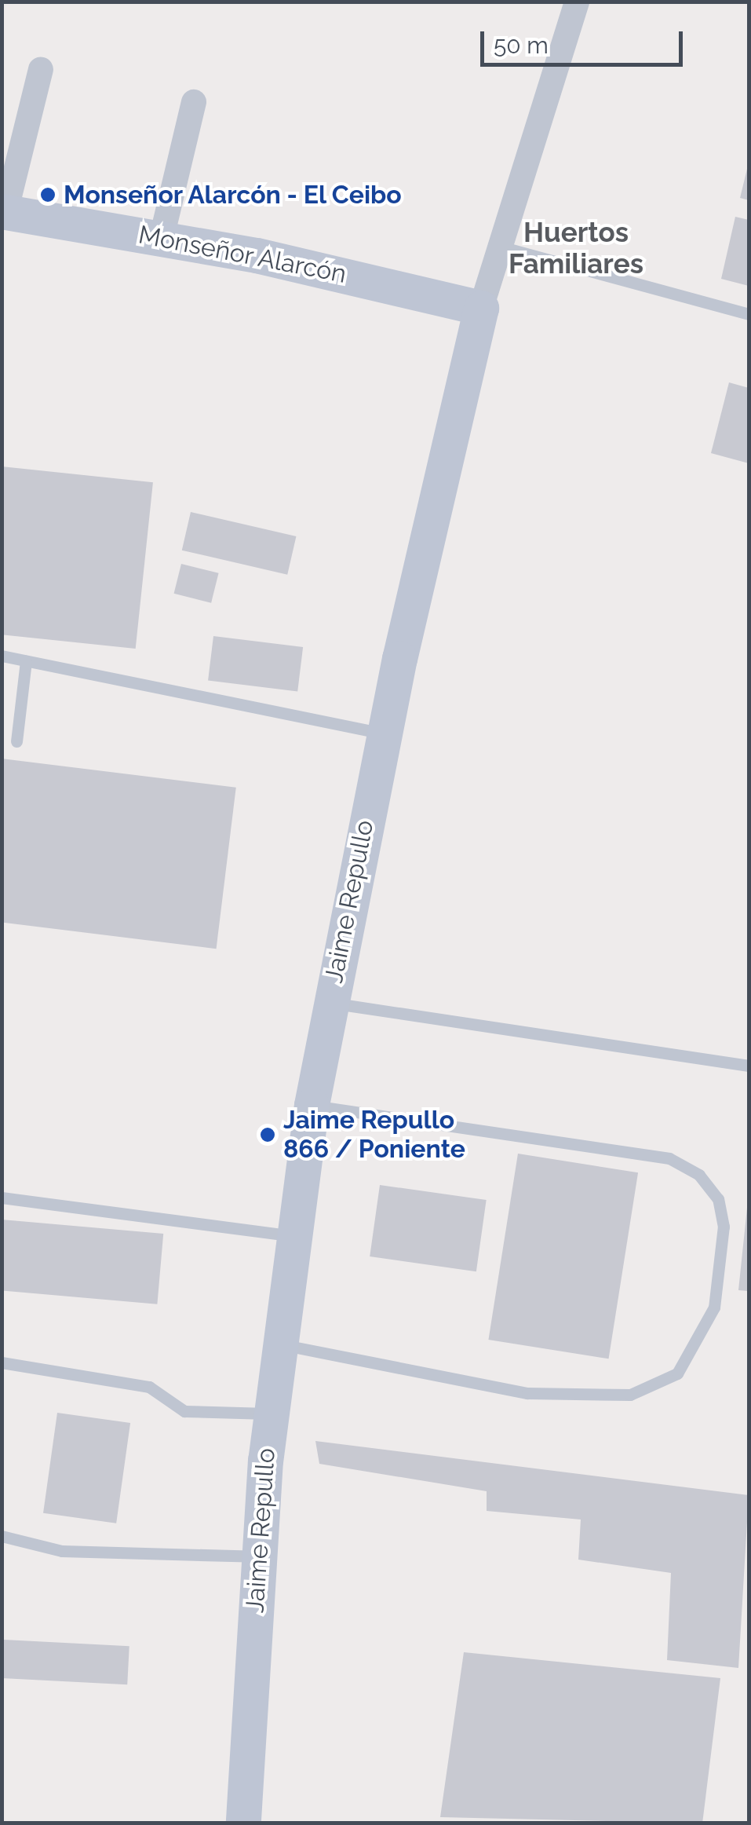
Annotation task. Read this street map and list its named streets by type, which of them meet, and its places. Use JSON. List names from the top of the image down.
{
  "streets": {
    "street": ["Monseñor Alarcón", "Jaime Repullo"]
  },
  "crossings": [
    ["Monseñor Alarcón", "Jaime Repullo"]
  ],
  "districts": ["Huertos Familiares"],
  "places": ["Monseñor Alarcón - El Ceibo", "Jaime Repullo 866 / Poniente"],
  "scale_bar": "50 m"
}
